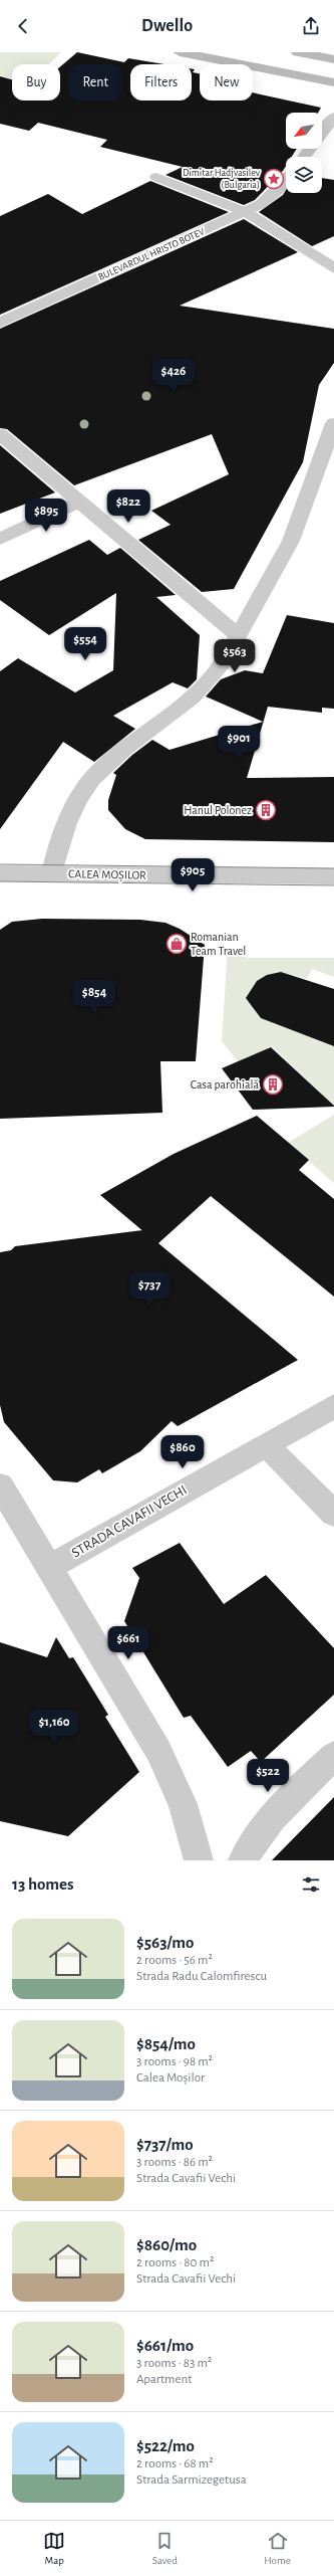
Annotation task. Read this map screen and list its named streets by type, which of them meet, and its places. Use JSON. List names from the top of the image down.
{
  "streets": {
    "street": ["BULEVARDUL HRISTO BOTEV", "CALEA MOȘILOR", "STRADA CAVAFII VECHI"]
  },
  "places": {
    "place": ["Dimitar Hadjvasilev (Bulgaria)"],
    "building": ["Hanul Polonez", "Casa parohială"],
    "shop": ["Romanian Team Travel"]
  },
  "north": "bottom left",
  "page": {
    "header": "Dwello",
    "chip": [
      "Buy",
      "Rent",
      "Filters",
      "New"
    ],
    "price": [
      "$426",
      "$822",
      "$895",
      "$554",
      "$563",
      "$901",
      "$905",
      "$854",
      "$737",
      "$860",
      "$661",
      "$1,160",
      "$522"
    ],
    "heading": "13 homes",
    "list": [
      {
        "name": "$563/mo",
        "note": "2 rooms · 56 m² · Strada Radu Calomfirescu"
      },
      {
        "name": "$854/mo",
        "note": "3 rooms · 98 m² · Calea Moșilor"
      },
      {
        "name": "$737/mo",
        "note": "3 rooms · 86 m² · Strada Cavafii Vechi"
      },
      {
        "name": "$860/mo",
        "note": "2 rooms · 80 m² · Strada Cavafii Vechi"
      },
      {
        "name": "$661/mo",
        "note": "3 rooms · 83 m² · Apartment"
      },
      {
        "name": "$522/mo",
        "note": "2 rooms · 68 m² · Strada Sarmizegetusa"
      }
    ],
    "tabs": ["Map", "Saved", "Home"]
  }
}
